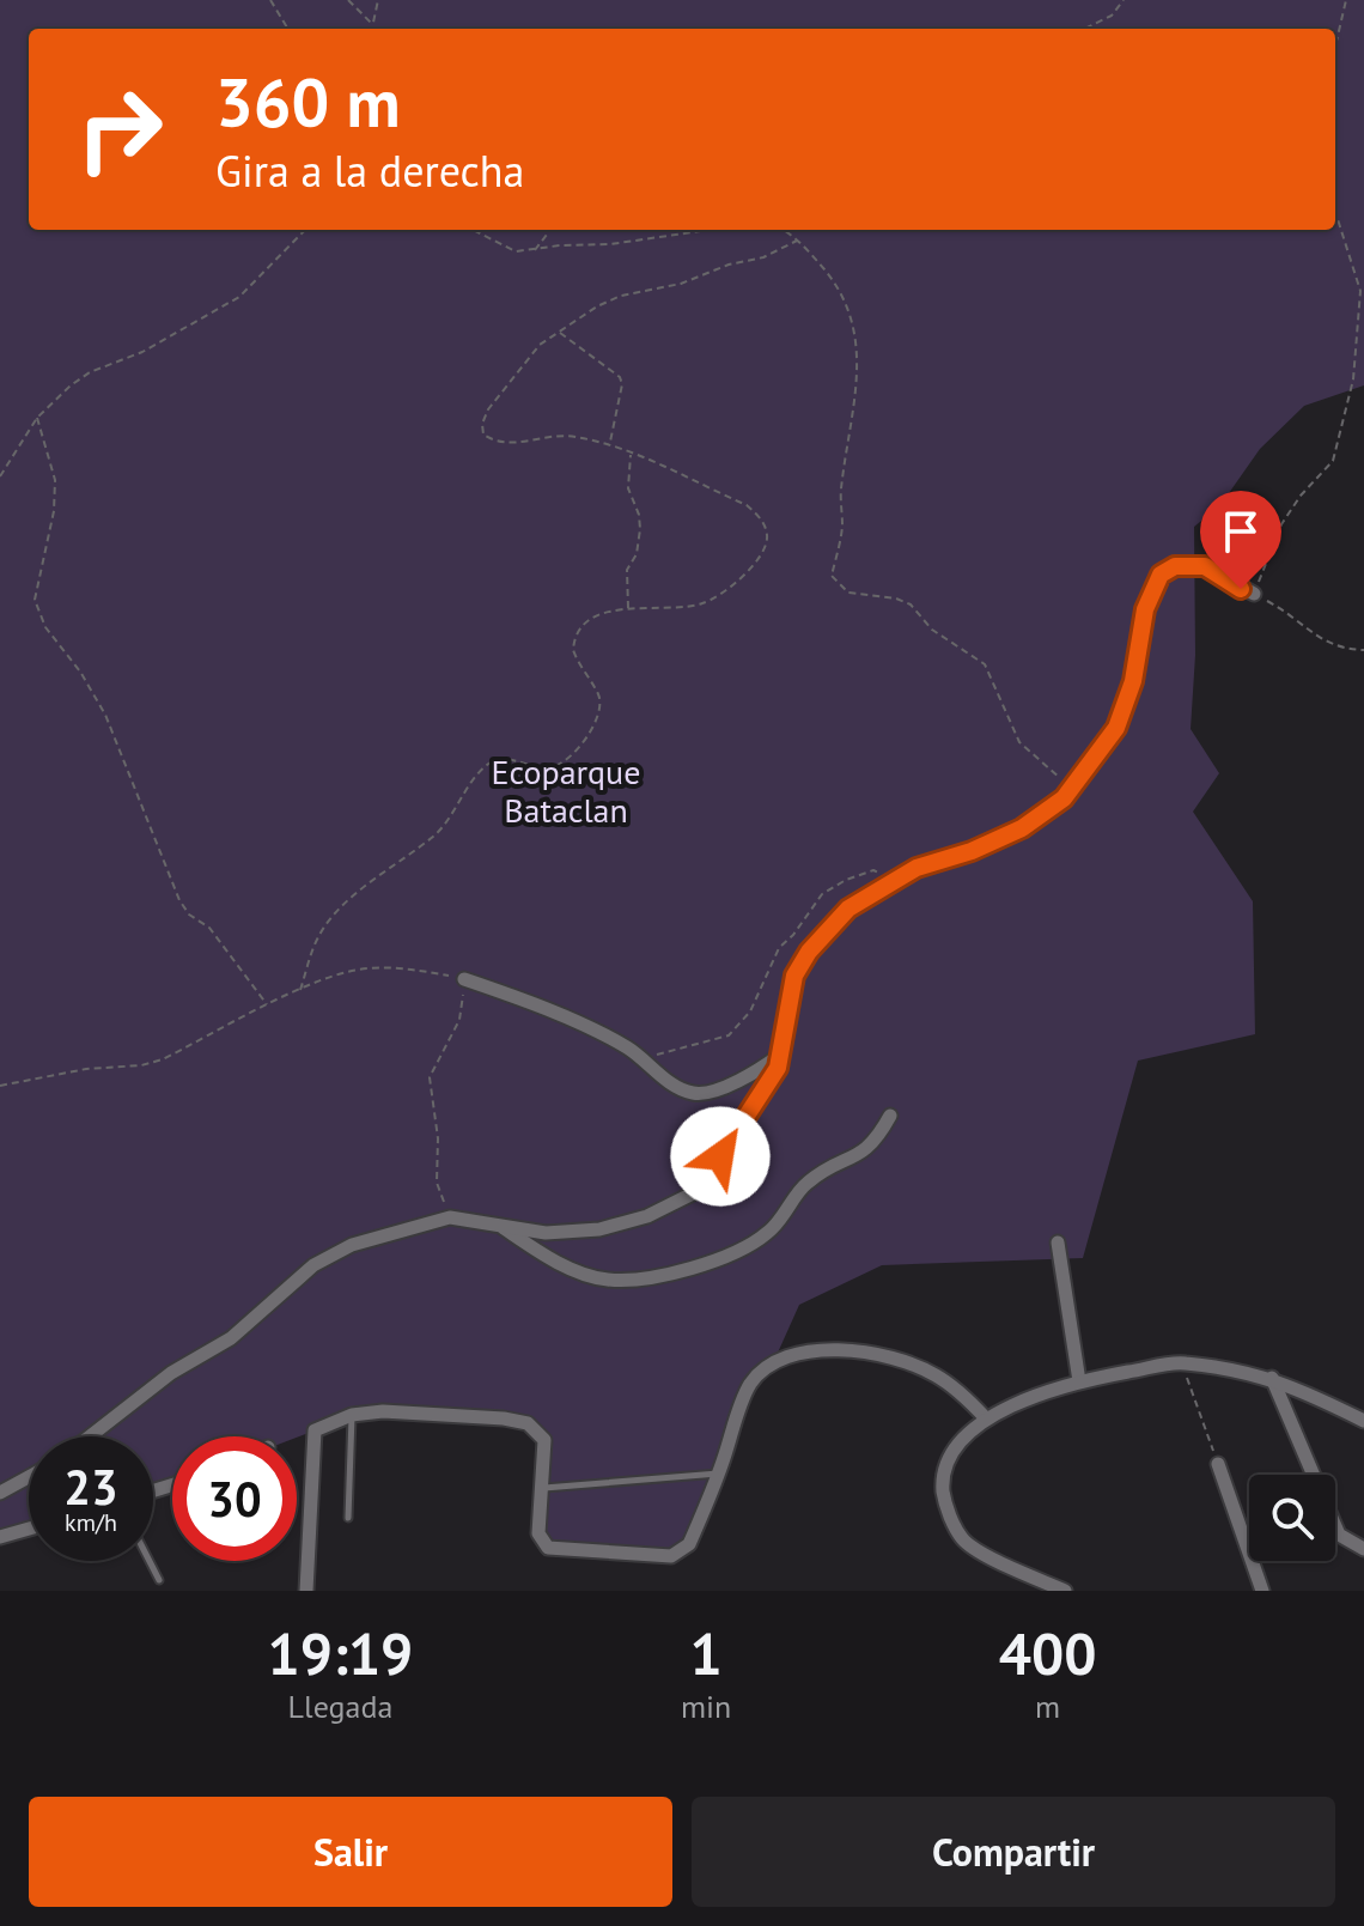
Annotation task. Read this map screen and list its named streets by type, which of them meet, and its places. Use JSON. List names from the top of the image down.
{
  "parks": ["Ecoparque Bataclan"],
  "page": {
    "turn": ["360 m", "Gira a la derecha"],
    "speed": "23 km/h",
    "limit": "30",
    "eta": [
      "19:19",
      "Llegada",
      "1",
      "min",
      "400",
      "m"
    ],
    "buttons": ["Salir", "Compartir"]
  }
}
